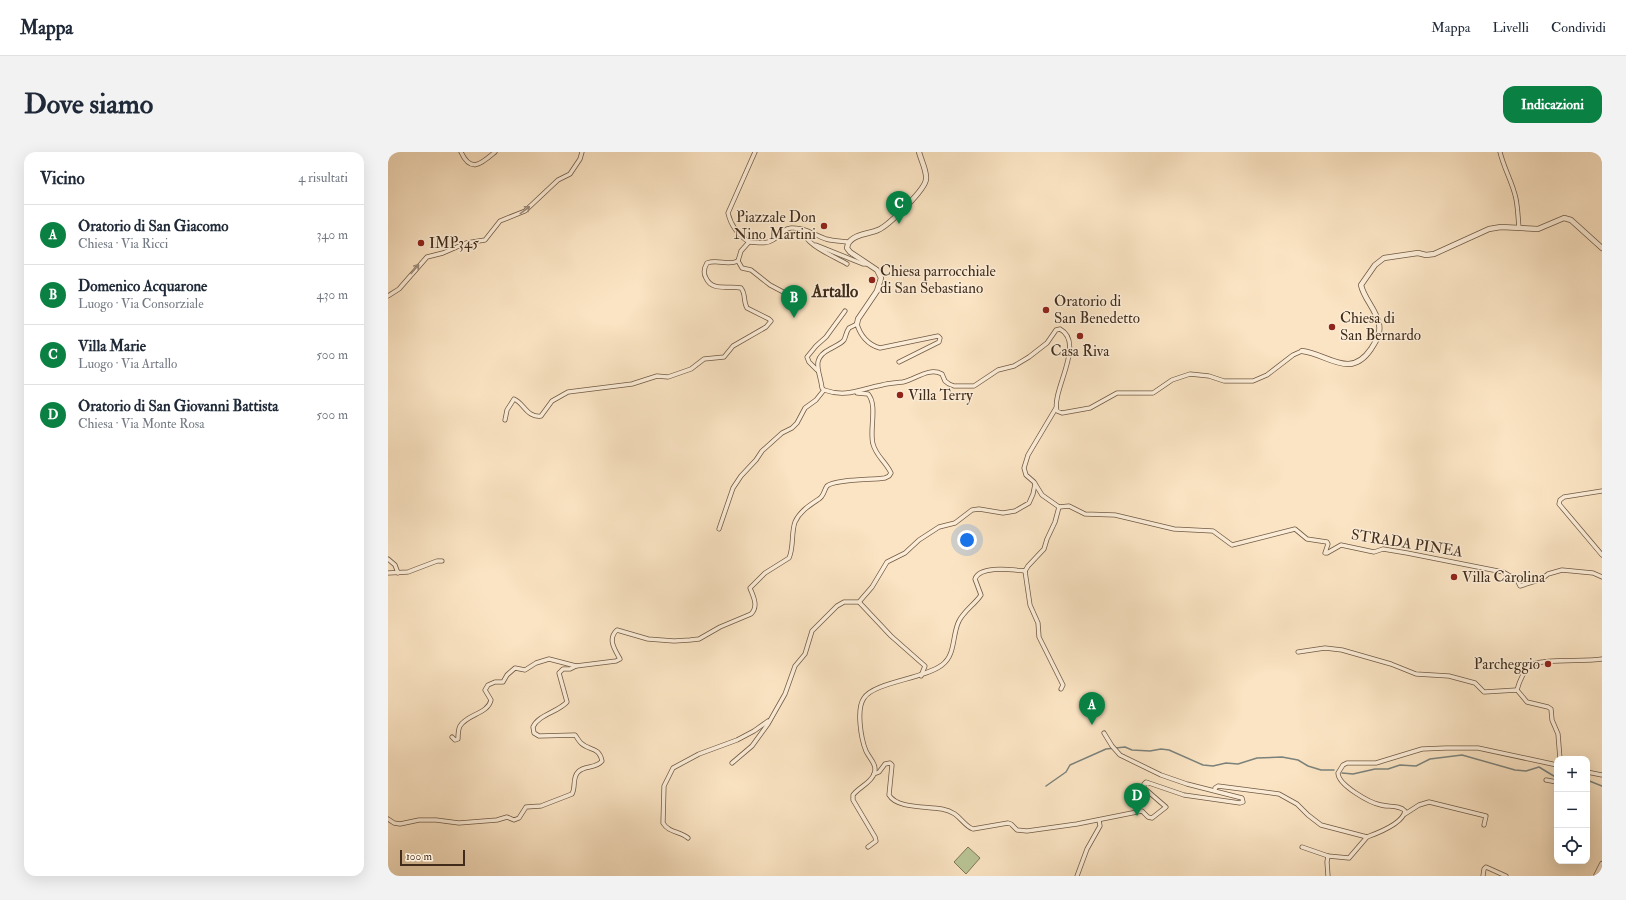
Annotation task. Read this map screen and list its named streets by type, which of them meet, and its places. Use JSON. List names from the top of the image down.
{
  "streets": {
    "street": ["STRADA PINEA"]
  },
  "districts": ["Artallo"],
  "places": [
    "Piazzale Don Nino Martini",
    "IMP345",
    "Chiesa parrocchiale di San Sebastiano",
    "Oratorio di San Benedetto",
    "Chiesa di San Bernardo",
    "Casa Riva",
    "Villa Terry",
    "Villa Carolina",
    "Parcheggio"
  ],
  "scale_bar": "100 m",
  "page": {
    "header": "Mappa",
    "nav": ["Mappa", "Livelli", "Condividi"],
    "buttons": "Indicazioni",
    "title": "Dove siamo",
    "heading": ["Vicino", "4 risultati"],
    "pins": [
      "C",
      "B",
      "A",
      "D"
    ],
    "list": [
      {
        "mark": "A",
        "name": "Oratorio di San Giacomo",
        "note": "Chiesa · Via Ricci",
        "value": "340 m"
      },
      {
        "mark": "B",
        "name": "Domenico Acquarone",
        "note": "Luogo · Via Consorziale",
        "value": "430 m"
      },
      {
        "mark": "C",
        "name": "Villa Marie",
        "note": "Luogo · Via Artallo",
        "value": "500 m"
      },
      {
        "mark": "D",
        "name": "Oratorio di San Giovanni Battista",
        "note": "Chiesa · Via Monte Rosa",
        "value": "500 m"
      }
    ],
    "map_buttons": ["+", "−"],
    "scale": "100 m"
  }
}
